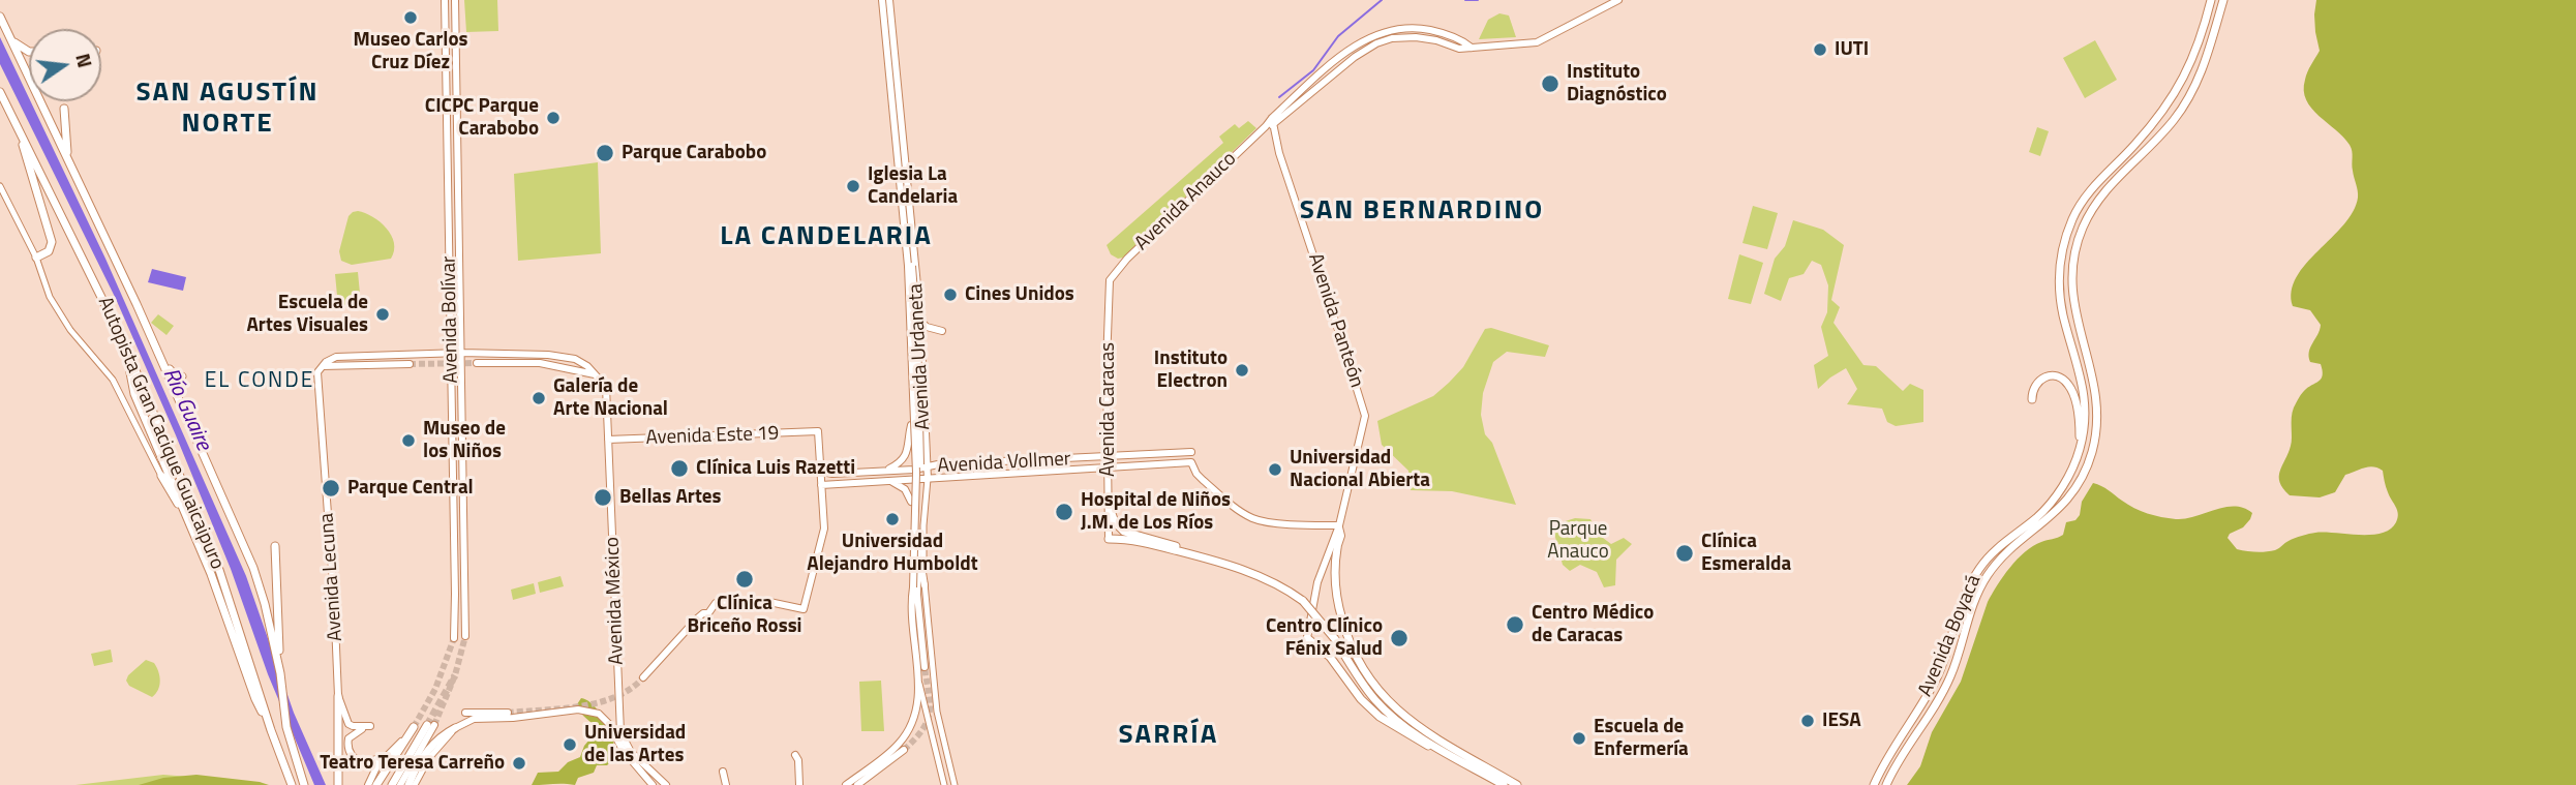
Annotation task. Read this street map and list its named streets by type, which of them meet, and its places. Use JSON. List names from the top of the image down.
{
  "streets": {
    "highway": ["Autopista Gran Cacique Guaicaipuro", "Avenida Boyacá"],
    "main road": [
      "Avenida Anauco",
      "Avenida Bolívar",
      "Avenida Panteón",
      "Avenida Urdaneta",
      "Avenida Caracas",
      "Avenida Este 19",
      "Avenida Vollmer",
      "Avenida Lecuna",
      "Avenida México"
    ]
  },
  "crossings": [
    ["Avenida Anauco", "Avenida Panteón"],
    ["Avenida Anauco", "Avenida Caracas"],
    ["Avenida Panteón", "Avenida Vollmer"],
    ["Avenida Urdaneta", "Avenida Vollmer"],
    ["Avenida Caracas", "Avenida Vollmer"],
    ["Avenida Este 19", "Avenida Vollmer"],
    ["Avenida Este 19", "Avenida México"]
  ],
  "districts": [
    "SAN AGUSTÍN NORTE",
    "SAN BERNARDINO",
    "LA CANDELARIA",
    "EL CONDE",
    "SARRÍA"
  ],
  "water": ["Río Guaire"],
  "parks": ["Parque Anauco"],
  "places": [
    "Museo Carlos Cruz Díez",
    "IUTI",
    "Instituto Diagnóstico",
    "CICPC Parque Carabobo",
    "Parque Carabobo",
    "Iglesia La Candelaria",
    "Cines Unidos",
    "Escuela de Artes Visuales",
    "Instituto Electron",
    "Galería de Arte Nacional",
    "Museo de los Niños",
    "Clínica Luis Razetti",
    "Universidad Nacional Abierta",
    "Parque Central",
    "Bellas Artes",
    "Hospital de Niños J.M. de Los Ríos",
    "Universidad Alejandro Humboldt",
    "Clínica Esmeralda",
    "Clínica Briceño Rossi",
    "Centro Médico de Caracas",
    "Centro Clínico Fénix Salud",
    "IESA",
    "Escuela de Enfermería",
    "Universidad de las Artes",
    "Teatro Teresa Carreño"
  ],
  "north": "right"
}
